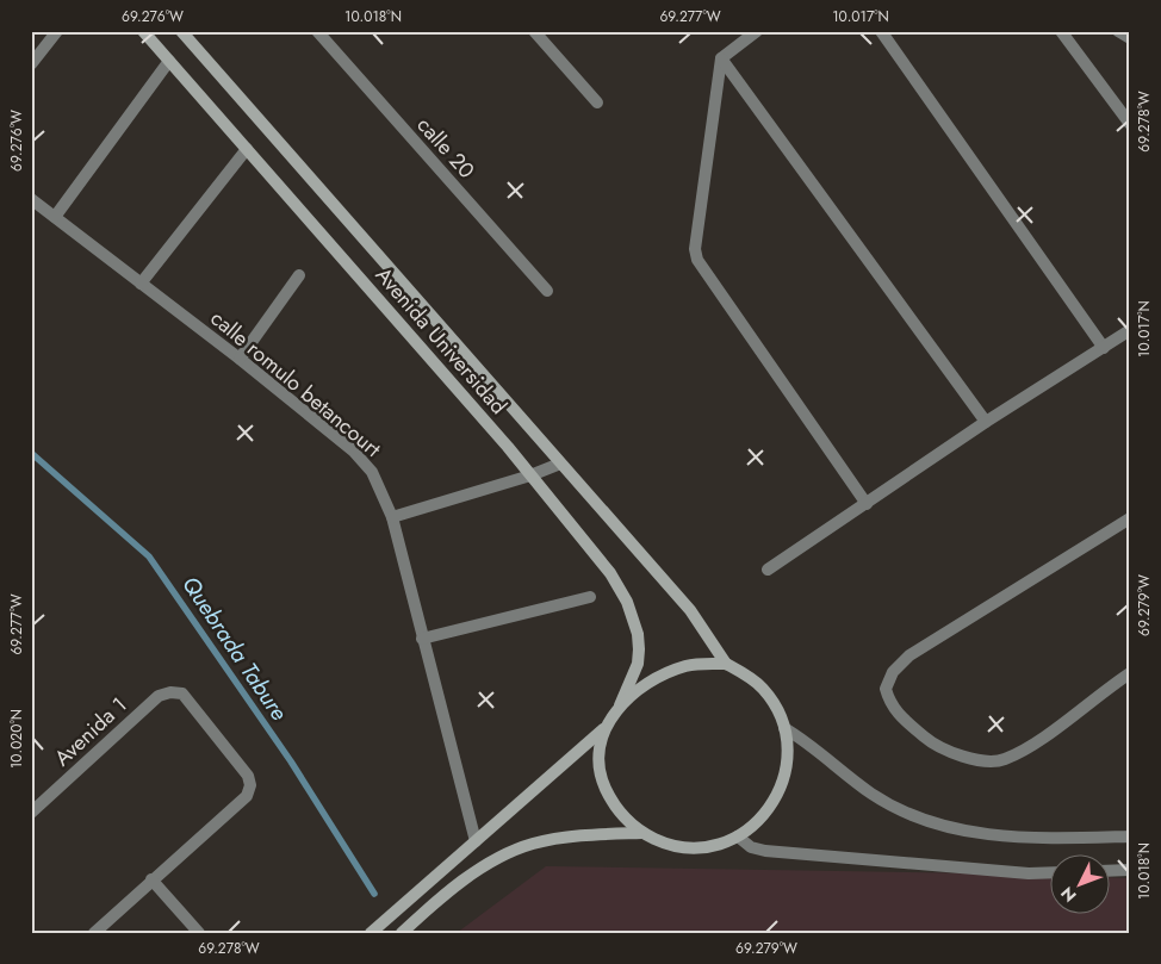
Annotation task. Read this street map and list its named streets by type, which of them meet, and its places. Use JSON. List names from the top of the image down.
{
  "streets": {
    "street": [
      "calle 20",
      "Avenida Universidad",
      "calle romulo betancourt",
      "Avenida 1"
    ]
  },
  "water": ["Quebrada Tabure"],
  "north": "bottom left",
  "coordinates": [
    "69.276°W",
    "10.018°N",
    "69.277°W",
    "10.017°N",
    "69.278°W",
    "69.279°W",
    "10.020°N"
  ]
}
